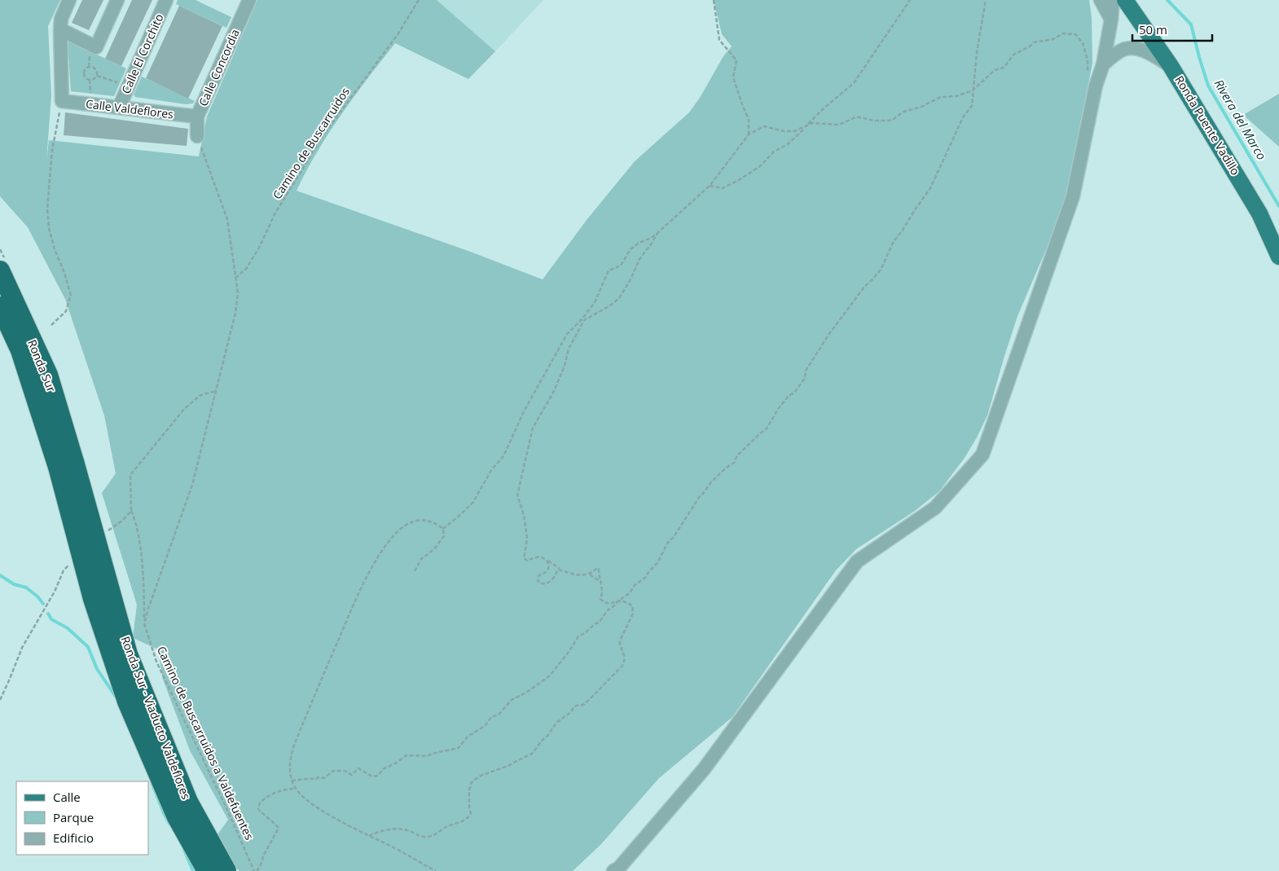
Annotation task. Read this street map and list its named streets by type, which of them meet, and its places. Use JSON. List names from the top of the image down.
{
  "streets": {
    "highway": ["Ronda Sur", "Ronda Sur - Viaducto Valdeflores"],
    "main road": ["Ronda Puente Vadillo"],
    "street": ["Calle El Corchito", "Calle Concordia", "Calle Valdeflores"],
    "path": ["Camino de Buscarruidos", "Camino de Buscarruidos a Valdefuentes"]
  },
  "crossings": [
    ["Calle El Corchito", "Calle Valdeflores"],
    ["Calle Concordia", "Calle Valdeflores"],
    ["Ronda Sur", "Ronda Sur - Viaducto Valdeflores"]
  ],
  "water": ["Rivera del Marco"],
  "legend": ["Calle", "Parque", "Edificio"],
  "scale_bar": "50 m"
}
